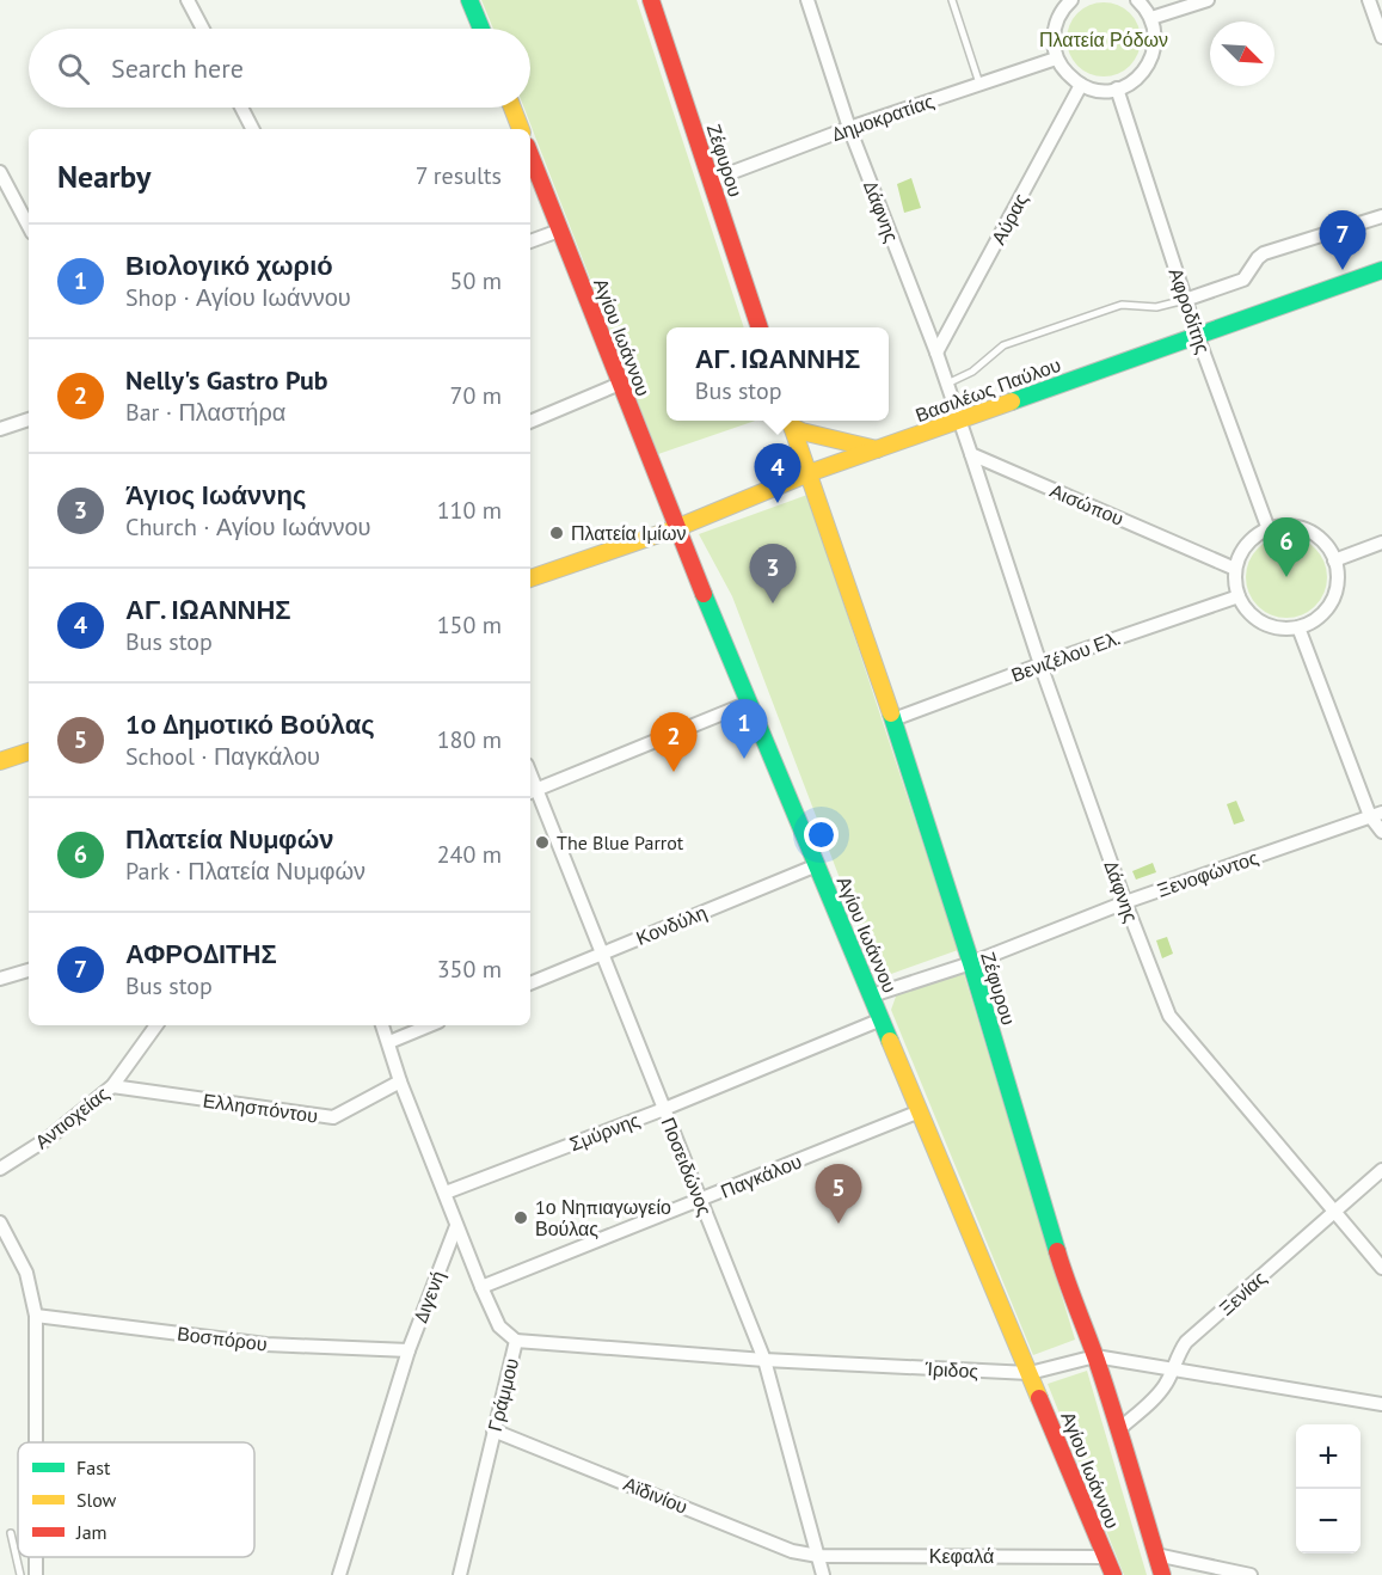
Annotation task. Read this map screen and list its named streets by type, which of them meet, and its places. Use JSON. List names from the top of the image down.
{
  "streets": {
    "street": [
      "Δημοκρατίας",
      "Ζέφυρου",
      "Δάφνης",
      "Αύρας",
      "Αφροδίτης",
      "Αγίου Ιωάννου",
      "Βασιλέως Παύλου",
      "Αισώπου",
      "Βενιζέλου Ελ.",
      "Ξενοφώντος",
      "Κονδύλη",
      "Ελλησπόντου",
      "Αντιοχείας",
      "Σμύρνης",
      "Ποσειδώνος",
      "Παγκάλου",
      "Ξενίας",
      "Διγενή",
      "Βοσπόρου",
      "Ίριδος",
      "Γράμμου",
      "Αϊδινίου",
      "Κεφαλά"
    ]
  },
  "crossings": [
    ["Δημοκρατίας", "Ζέφυρου"],
    ["Δημοκρατίας", "Δάφνης"],
    ["Ζέφυρου", "Βασιλέως Παύλου"],
    ["Ζέφυρου", "Βενιζέλου Ελ."],
    ["Ζέφυρου", "Ξενοφώντος"],
    ["Ζέφυρου", "Ξενίας"],
    ["Ζέφυρου", "Ίριδος"],
    ["Δάφνης", "Αύρας"],
    ["Δάφνης", "Βασιλέως Παύλου"],
    ["Δάφνης", "Αισώπου"],
    ["Δάφνης", "Βενιζέλου Ελ."],
    ["Δάφνης", "Ξενοφώντος"],
    ["Δάφνης", "Ξενίας"],
    ["Αφροδίτης", "Βασιλέως Παύλου"],
    ["Αφροδίτης", "Αισώπου"],
    ["Αφροδίτης", "Βενιζέλου Ελ."],
    ["Αγίου Ιωάννου", "Βασιλέως Παύλου"],
    ["Αγίου Ιωάννου", "Ξενοφώντος"],
    ["Αγίου Ιωάννου", "Κονδύλη"],
    ["Αγίου Ιωάννου", "Σμύρνης"],
    ["Αγίου Ιωάννου", "Παγκάλου"],
    ["Αγίου Ιωάννου", "Ίριδος"],
    ["Αγίου Ιωάννου", "Κεφαλά"],
    ["Αισώπου", "Βενιζέλου Ελ."],
    ["Κονδύλη", "Ποσειδώνος"],
    ["Ελλησπόντου", "Αντιοχείας"],
    ["Σμύρνης", "Ποσειδώνος"],
    ["Ποσειδώνος", "Παγκάλου"],
    ["Ποσειδώνος", "Ίριδος"],
    ["Ποσειδώνος", "Αϊδινίου"],
    ["Ποσειδώνος", "Κεφαλά"],
    ["Παγκάλου", "Γράμμου"],
    ["Ξενίας", "Ίριδος"],
    ["Διγενή", "Βοσπόρου"],
    ["Διγενή", "Γράμμου"],
    ["Ίριδος", "Γράμμου"],
    ["Γράμμου", "Αϊδινίου"],
    ["Αϊδινίου", "Κεφαλά"]
  ],
  "parks": ["Πλατεία Ρόδων"],
  "places": ["Πλατεία Ιμίων", "The Blue Parrot", "1ο Νηπιαγωγείο Βούλας"],
  "legend": ["Fast", "Slow", "Jam"],
  "north": "bottom right",
  "page": {
    "search": "Search here",
    "heading": ["Nearby", "7 results"],
    "pins": [
      "7",
      "4",
      "6",
      "3",
      "1",
      "2",
      "5"
    ],
    "list": [
      {
        "mark": "1",
        "name": "Βιολογικό χωριό",
        "note": "Shop · Αγίου Ιωάννου",
        "value": "50 m"
      },
      {
        "mark": "2",
        "name": "Nelly's Gastro Pub",
        "note": "Bar · Πλαστήρα",
        "value": "70 m"
      },
      {
        "mark": "3",
        "name": "Άγιος Ιωάννης",
        "note": "Church · Αγίου Ιωάννου",
        "value": "110 m"
      },
      {
        "mark": "4",
        "name": "ΑΓ. ΙΩΑΝΝΗΣ",
        "note": "Bus stop",
        "value": "150 m"
      },
      {
        "mark": "5",
        "name": "1ο Δημοτικό Βούλας",
        "note": "School · Παγκάλου",
        "value": "180 m"
      },
      {
        "mark": "6",
        "name": "Πλατεία Νυμφών",
        "note": "Park · Πλατεία Νυμφών",
        "value": "240 m"
      },
      {
        "mark": "7",
        "name": "ΑΦΡΟΔΙΤΗΣ",
        "note": "Bus stop",
        "value": "350 m"
      }
    ],
    "popup": ["ΑΓ. ΙΩΑΝΝΗΣ", "Bus stop"],
    "map_buttons": ["+", "−"]
  }
}
